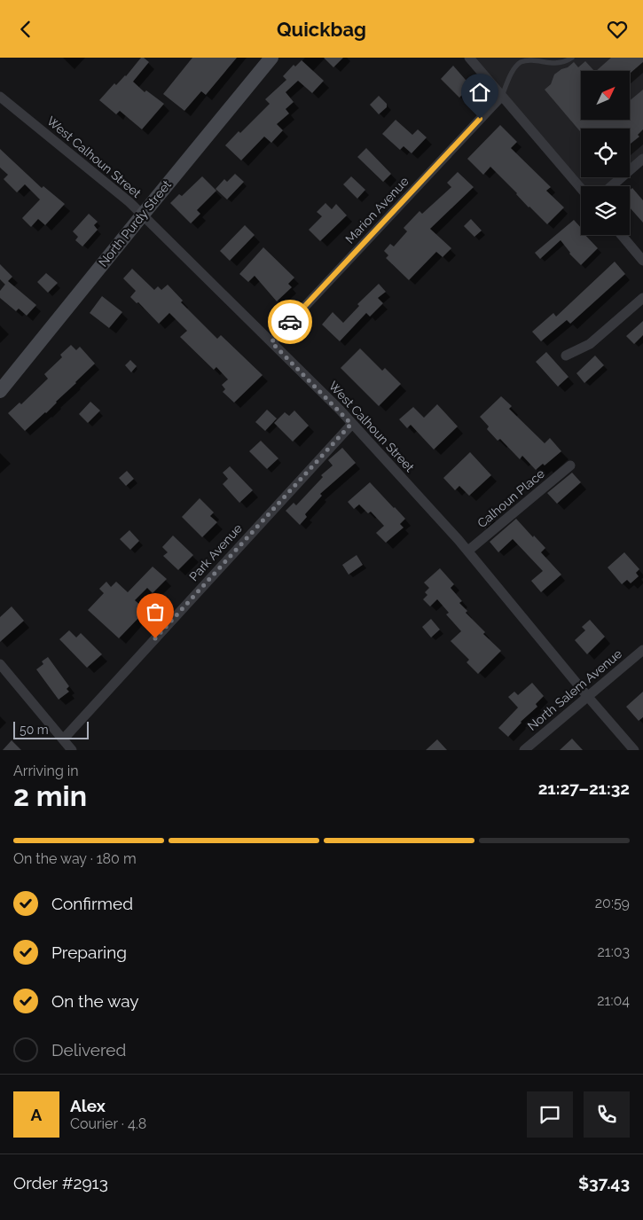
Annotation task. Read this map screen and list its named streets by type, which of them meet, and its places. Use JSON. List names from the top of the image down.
{
  "streets": {
    "street": [
      "West Calhoun Street",
      "Marion Avenue",
      "North Purdy Street",
      "Calhoun Place",
      "Park Avenue",
      "North Salem Avenue"
    ]
  },
  "crossings": [
    ["West Calhoun Street", "Marion Avenue"],
    ["West Calhoun Street", "North Purdy Street"],
    ["West Calhoun Street", "Calhoun Place"],
    ["West Calhoun Street", "Park Avenue"],
    ["West Calhoun Street", "North Salem Avenue"]
  ],
  "scale_bar": "50 m",
  "north": "top right",
  "page": {
    "header": "Quickbag",
    "scale": "50 m",
    "heading": ["2 min", "Arriving in", "21:27–21:32"],
    "panel": [
      "Alex",
      "Courier · 4.8",
      "Order #2913",
      "$37.43"
    ],
    "bar": "On the way · 180 m",
    "list": [
      ["Confirmed", "20:59"],
      ["Preparing", "21:03"],
      ["On the way", "21:04"],
      "Delivered"
    ],
    "round": "A"
  }
}
